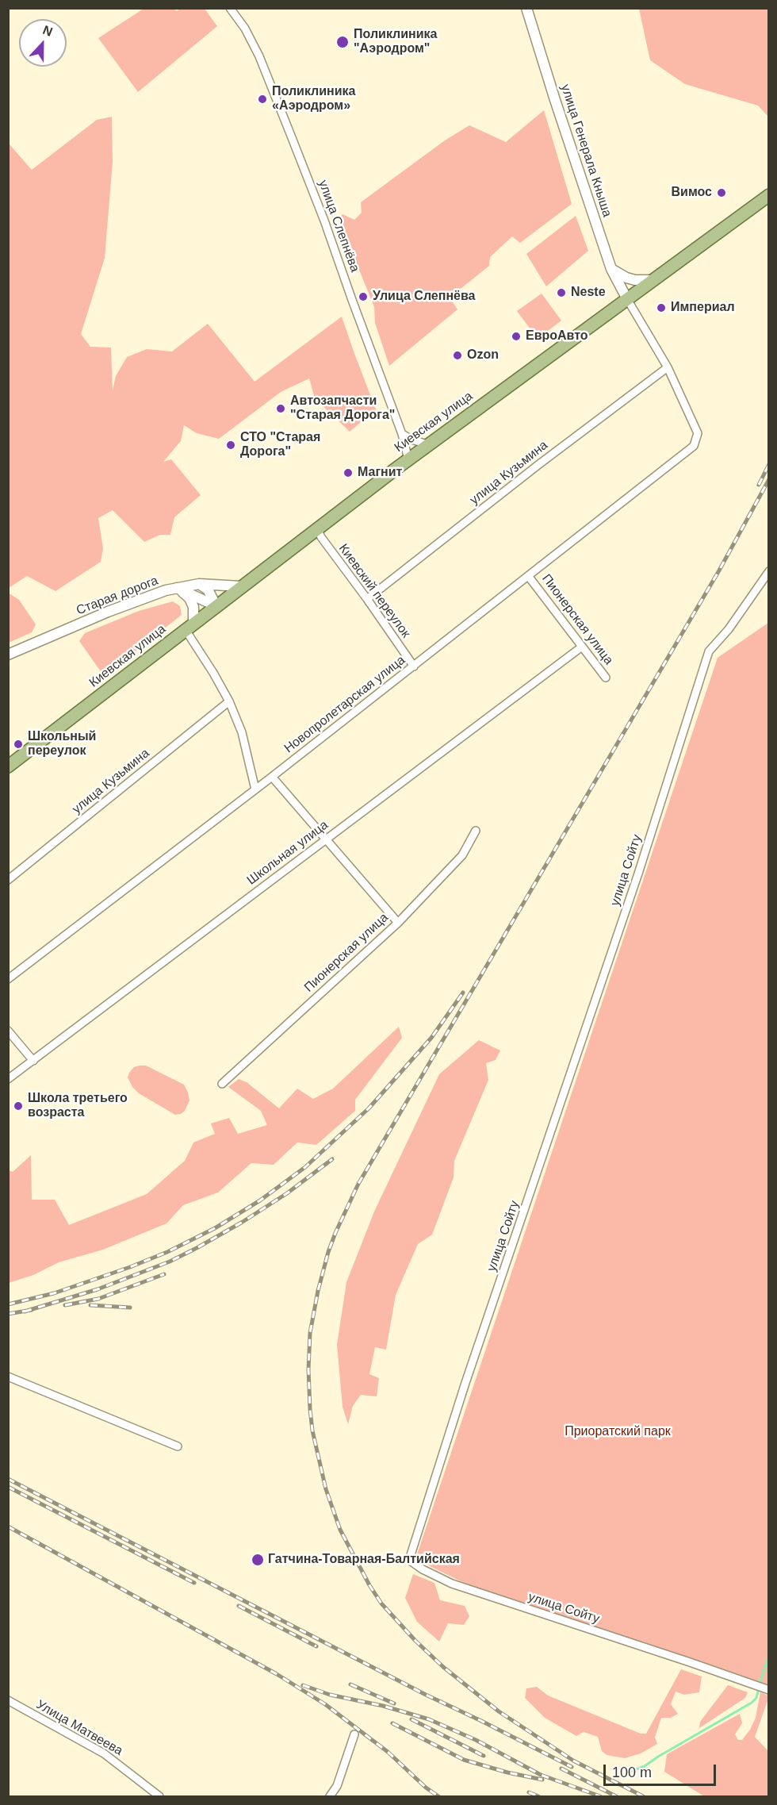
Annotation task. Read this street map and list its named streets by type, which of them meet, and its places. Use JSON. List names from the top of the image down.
{
  "streets": {
    "main road": ["Киевская улица"],
    "street": [
      "улица Генерала Кныша",
      "улица Слепнёва",
      "улица Кузьмина",
      "Киевский переулок",
      "Старая дорога",
      "Пионерская улица",
      "Новопролетарская улица",
      "Школьная улица",
      "улица Сойту",
      "Улица Матвеева"
    ]
  },
  "crossings": [
    ["улица Генерала Кныша", "Киевская улица"],
    ["улица Слепнёва", "Киевская улица"],
    ["Киевская улица", "Киевский переулок"],
    ["Киевская улица", "Старая дорога"],
    ["улица Кузьмина", "Киевский переулок"],
    ["улица Кузьмина", "Новопролетарская улица"],
    ["Киевский переулок", "Новопролетарская улица"],
    ["Пионерская улица", "Новопролетарская улица"],
    ["Пионерская улица", "Школьная улица"]
  ],
  "parks": ["Приоратский парк"],
  "places": [
    "Поликлиника \"Аэродром\"",
    "Поликлиника «Аэродром»",
    "Вимос",
    "Neste",
    "Улица Слепнёва",
    "Империал",
    "ЕвроАвто",
    "Ozon",
    "Автозапчасти \"Старая Дорога\"",
    "СТО \"Старая Дорога\"",
    "Магнит",
    "Школьный переулок",
    "Школа третьего возраста",
    "Гатчина-Товарная-Балтийская"
  ],
  "scale_bar": "100 m",
  "north": "top"
}
